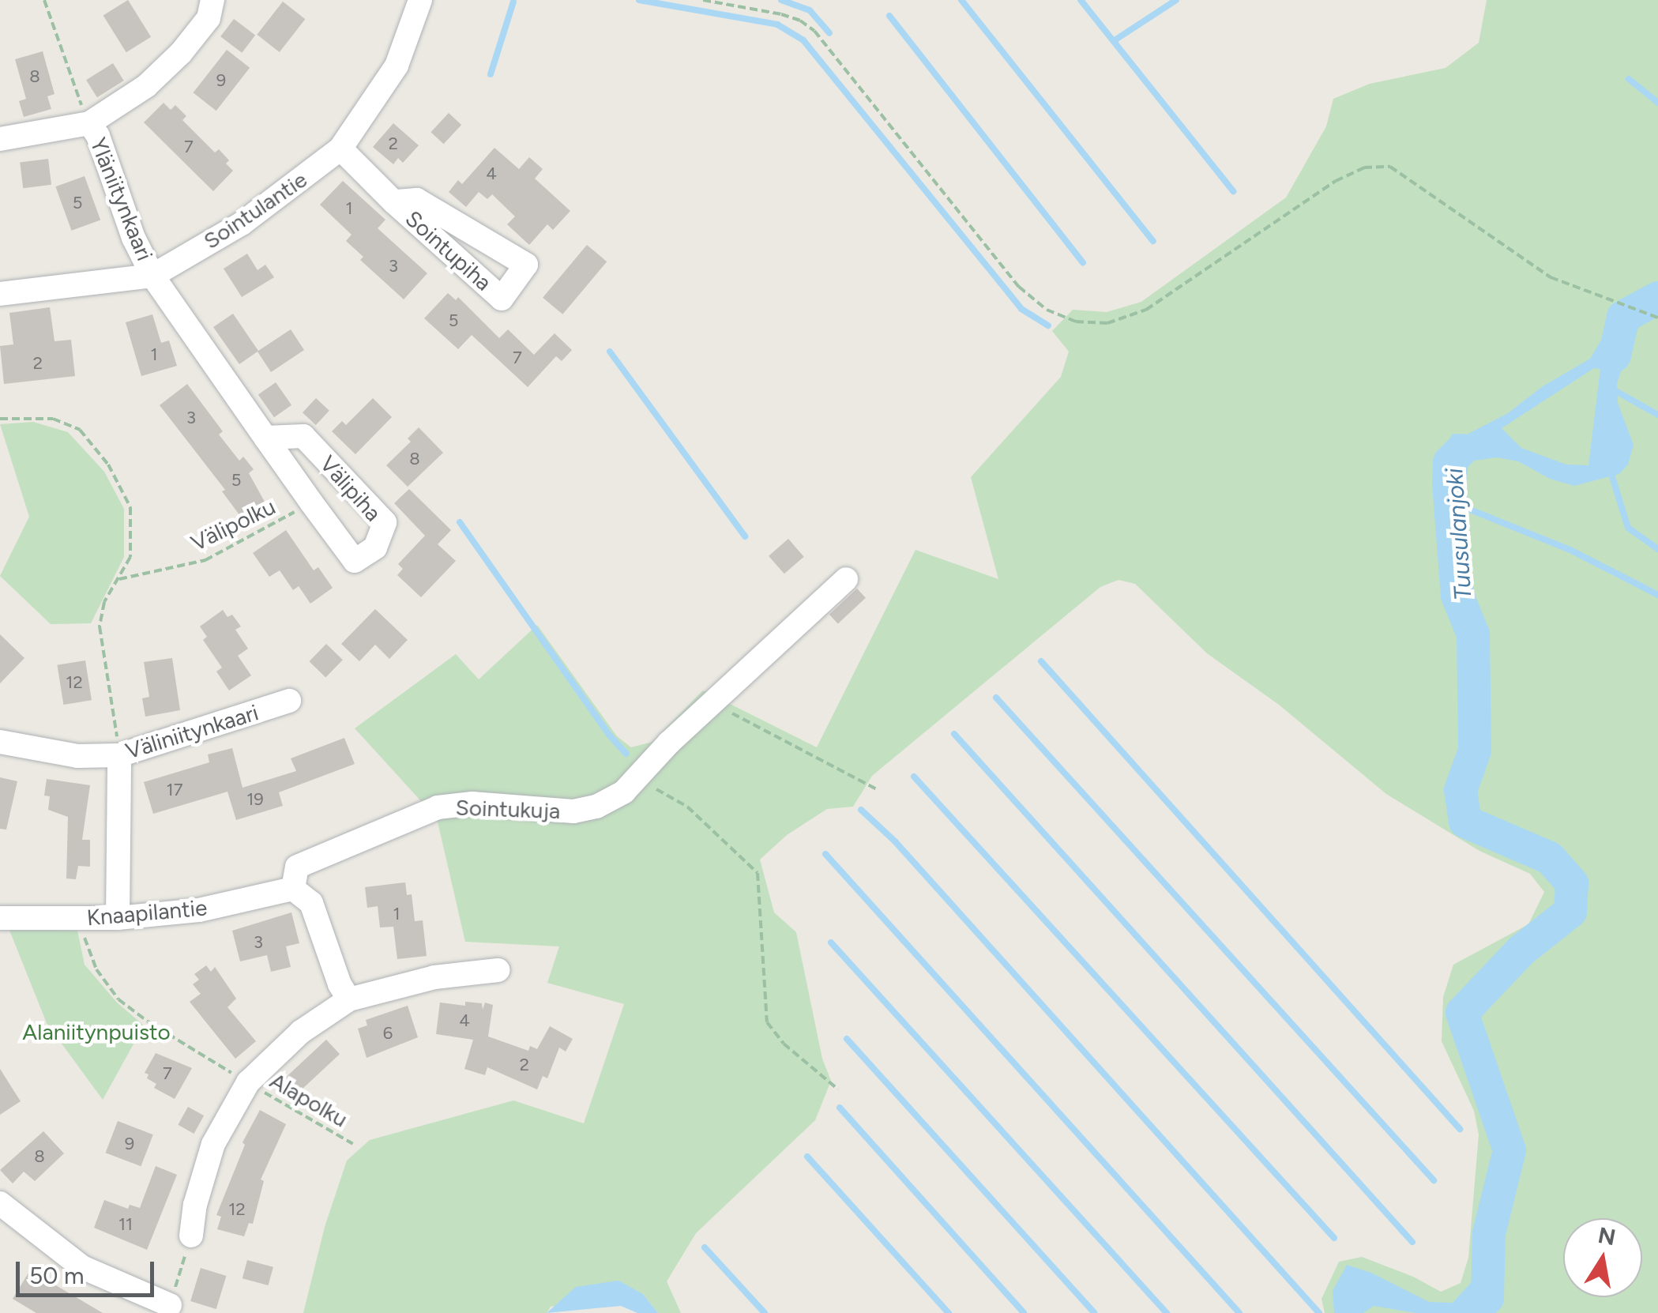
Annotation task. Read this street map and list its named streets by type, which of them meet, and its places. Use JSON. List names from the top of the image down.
{
  "streets": {
    "street": [
      "Yläniitynkaari",
      "Sointulantie",
      "Sointupiha",
      "Välipiha",
      "Väliniitynkaari",
      "Sointukuja",
      "Knaapilantie"
    ],
    "path": ["Välipolku", "Alapolku"]
  },
  "crossings": [
    ["Yläniitynkaari", "Sointulantie"],
    ["Yläniitynkaari", "Välipiha"],
    ["Sointulantie", "Sointupiha"],
    ["Sointulantie", "Välipiha"],
    ["Välipiha", "Välipolku"],
    ["Sointukuja", "Knaapilantie"],
    ["Knaapilantie", "Alapolku"]
  ],
  "water": ["Tuusulanjoki"],
  "parks": ["Alaniitynpuisto"],
  "house_numbers": [
    "8",
    "9",
    "2",
    "7",
    "4",
    "5",
    "1",
    "3",
    "5",
    "1",
    "7",
    "2",
    "3",
    "8",
    "5",
    "12",
    "17",
    "19",
    "1",
    "3",
    "4",
    "6",
    "2",
    "7",
    "9",
    "8",
    "12",
    "11"
  ],
  "scale_bar": "50 m",
  "north": "top"
}
